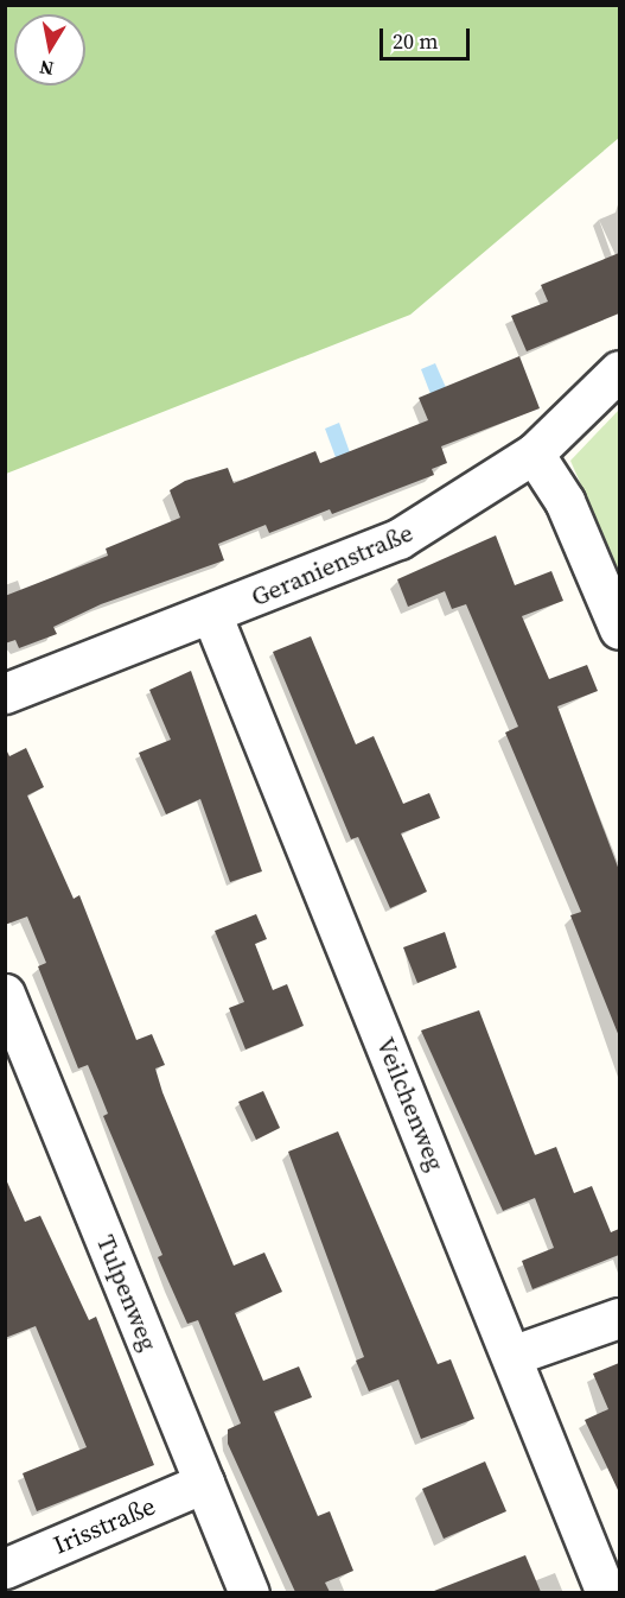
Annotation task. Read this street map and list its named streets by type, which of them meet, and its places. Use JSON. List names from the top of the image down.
{
  "streets": {
    "street": [
      "Geranienstraße",
      "Veilchenweg",
      "Tulpenweg",
      "Irisstraße"
    ]
  },
  "crossings": [
    ["Geranienstraße", "Veilchenweg"],
    ["Tulpenweg", "Irisstraße"]
  ],
  "scale_bar": "20 m",
  "north": "bottom"
}
